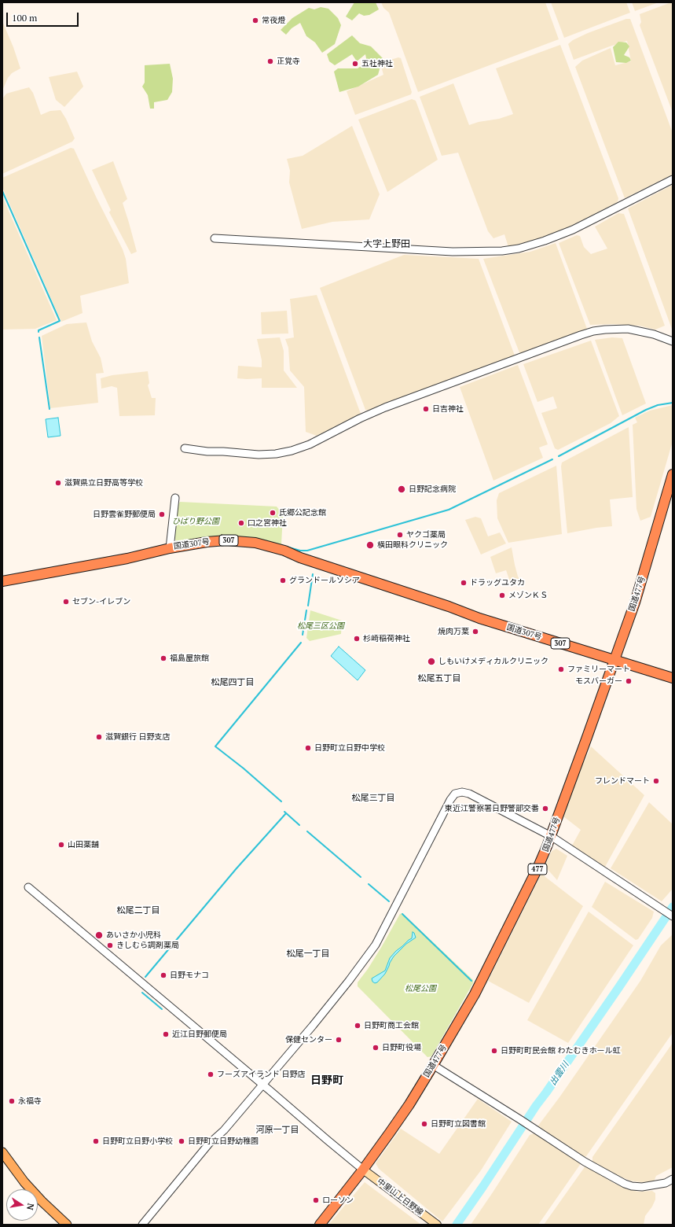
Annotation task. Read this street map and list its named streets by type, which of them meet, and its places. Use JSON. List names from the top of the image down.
{
  "streets": {
    "highway": [
      "307",
      "国道307号",
      "国道477号",
      "477"
    ],
    "main road": ["中里山上日野線"]
  },
  "crossings": [
    ["国道307号", "国道477号"],
    ["国道477号", "中里山上日野線"]
  ],
  "districts": [
    "大字上野田",
    "松尾五丁目",
    "松尾四丁目",
    "松尾三丁目",
    "松尾二丁目",
    "松尾一丁目",
    "日野町",
    "河原一丁目"
  ],
  "water": ["出雲川"],
  "parks": ["ひばり野公園", "松尾三区公園", "松尾公園"],
  "places": [
    "常夜燈",
    "正覚寺",
    "五社神社",
    "日吉神社",
    "滋賀県立日野高等学校",
    "日野記念病院",
    "氏郷公記念館",
    "日野雲雀野郵便局",
    "口之宮神社",
    "ヤクゴ薬局",
    "横田眼科クリニック",
    "グランドールソシア",
    "ドラッグユタカ",
    "メゾンＫＳ",
    "セブン-イレブン",
    "焼肉万葉",
    "杉崎稲荷神社",
    "福島屋旅館",
    "しもいけメディカルクリニック",
    "ファミリーマート",
    "モスバーガー",
    "滋賀銀行 日野支店",
    "日野町立日野中学校",
    "フレンドマート",
    "東近江警察署日野警部交番",
    "山田薬舗",
    "あいさか小児科",
    "きしむら調剤薬局",
    "日野モナコ",
    "日野町商工会館",
    "近江日野郵便局",
    "保健センター",
    "日野町役場",
    "日野町町民会館 わたむきホール虹",
    "フーズアイランド 日野店",
    "永福寺",
    "日野町立図書館",
    "日野町立日野小学校",
    "日野町立日野幼稚園",
    "ローソン"
  ],
  "scale_bar": "100 m",
  "north": "right"
}
